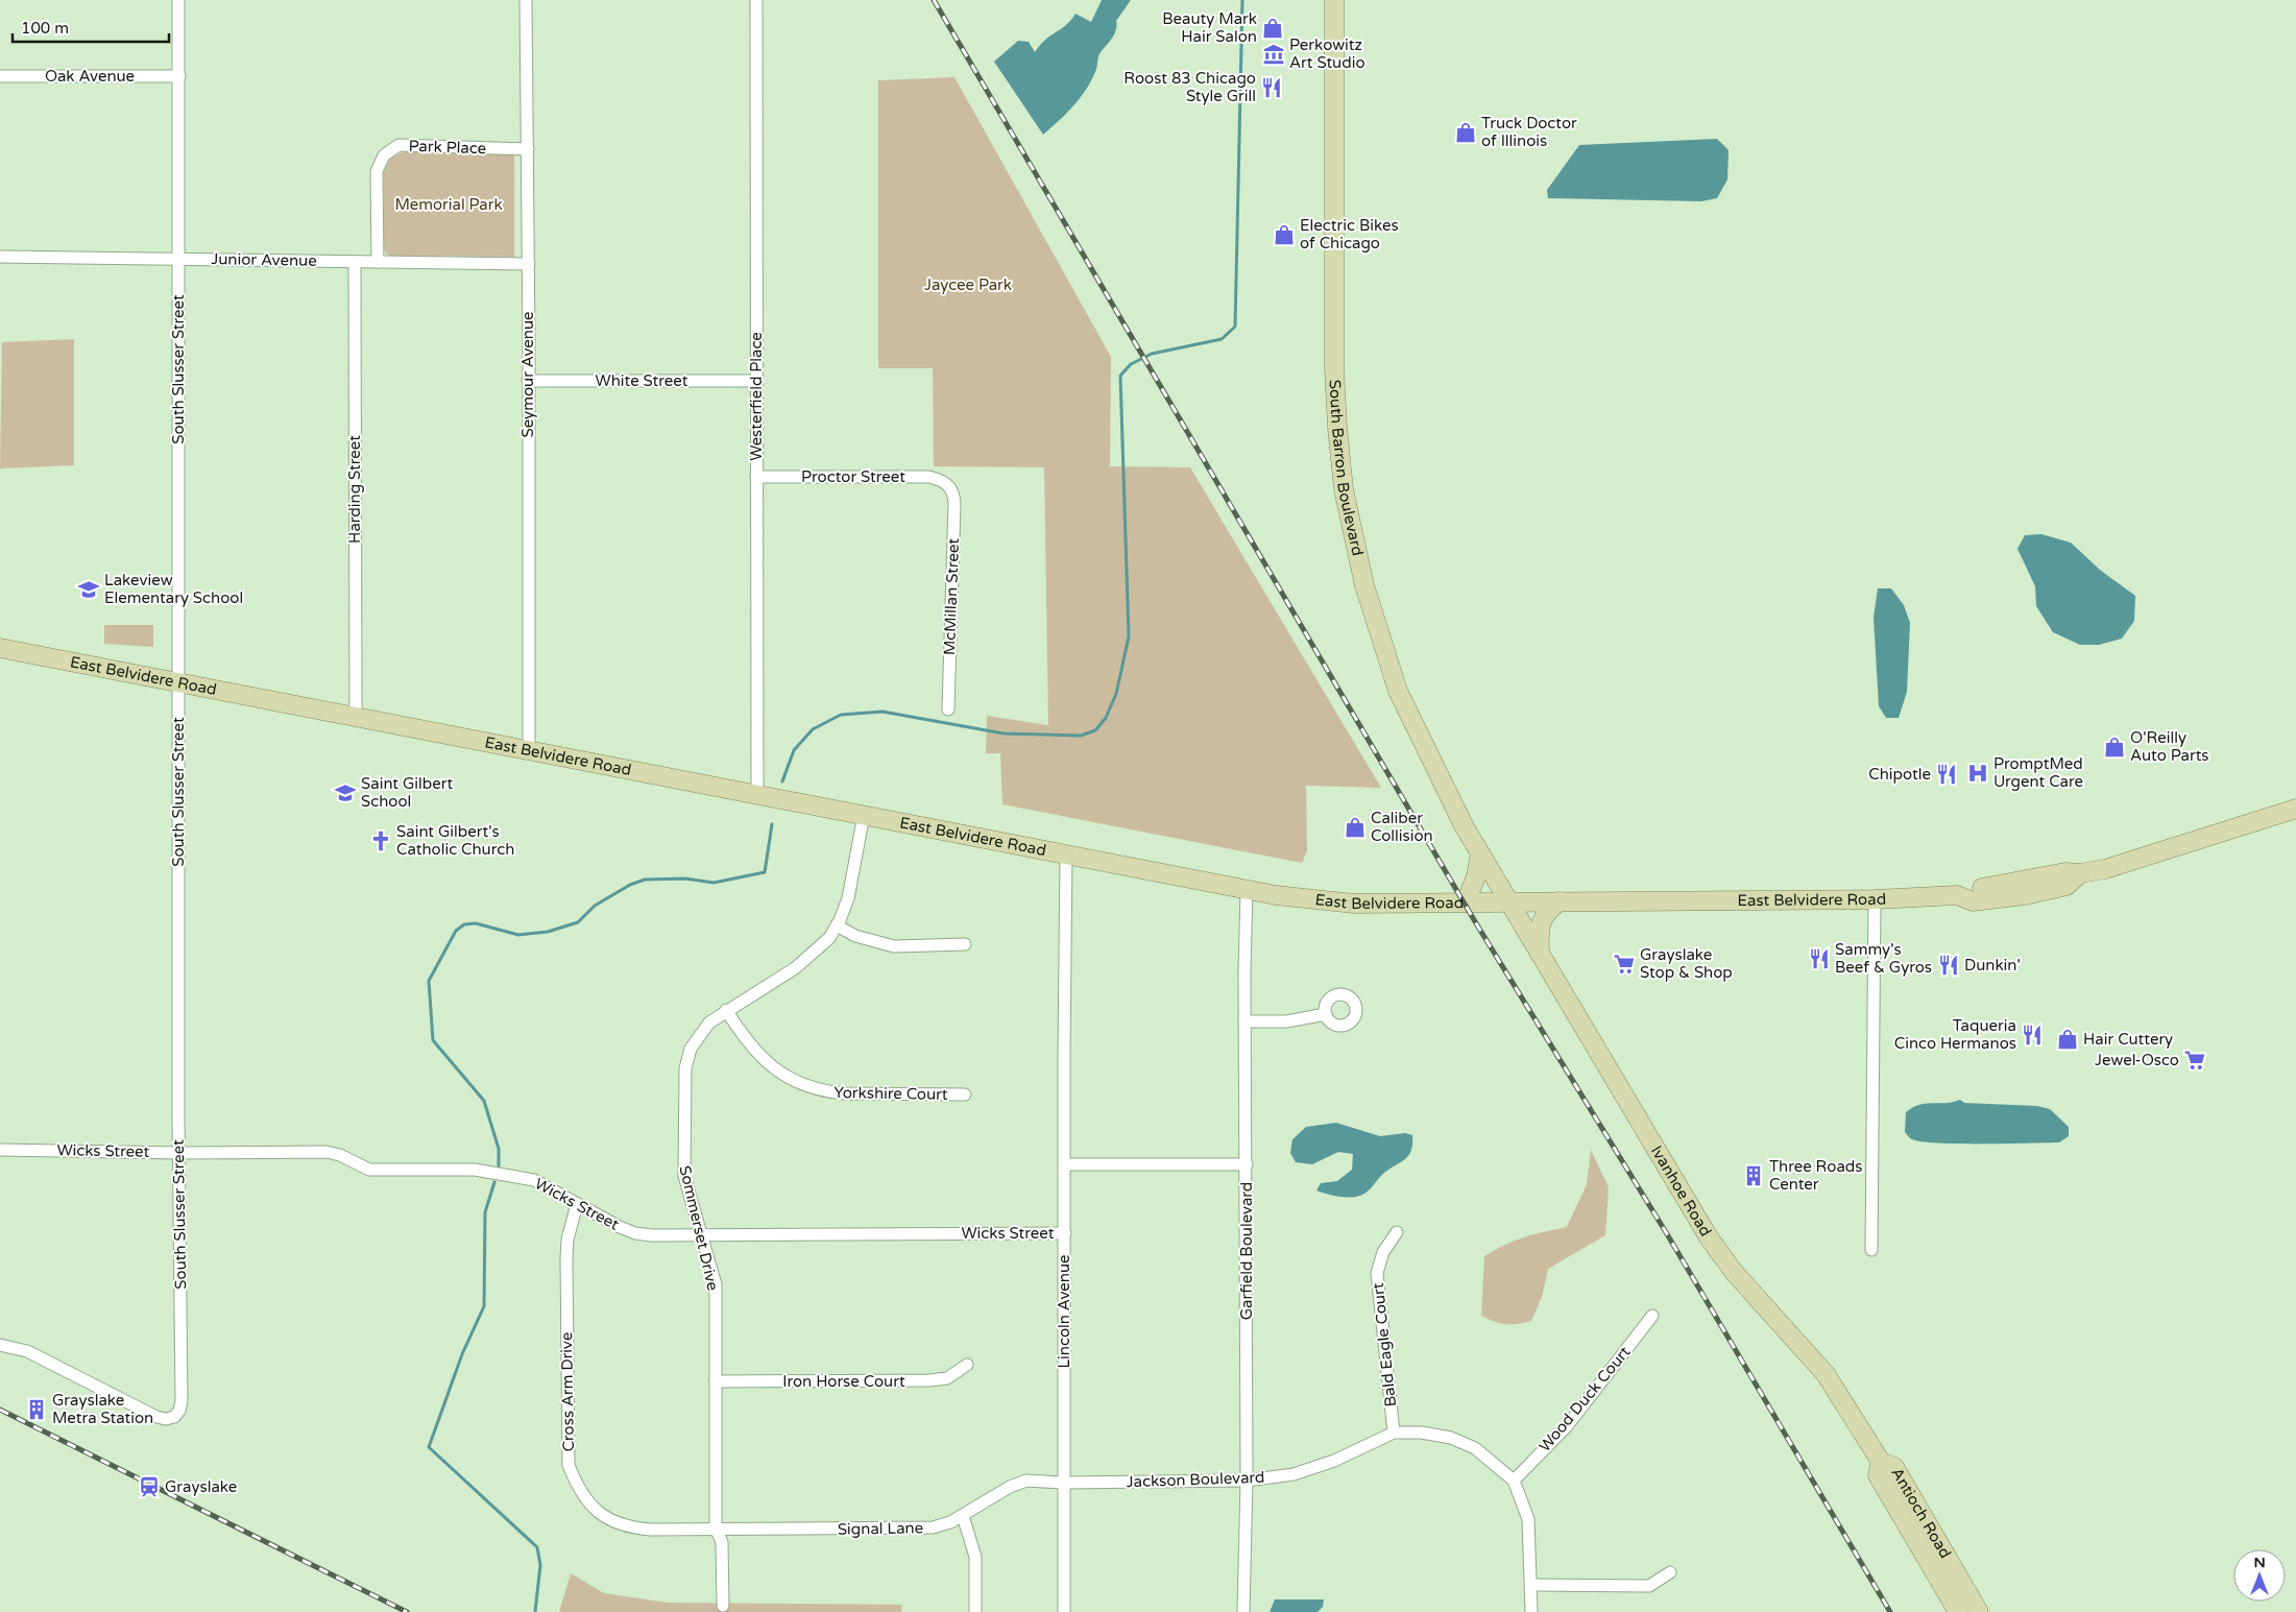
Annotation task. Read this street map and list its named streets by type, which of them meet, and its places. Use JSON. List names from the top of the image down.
{
  "streets": {
    "main road": [
      "South Barron Boulevard",
      "East Belvidere Road",
      "Ivanhoe Road",
      "Antioch Road"
    ],
    "street": [
      "Oak Avenue",
      "Park Place",
      "Junior Avenue",
      "South Slusser Street",
      "Seymour Avenue",
      "White Street",
      "Westerfield Place",
      "Proctor Street",
      "Harding Street",
      "McMillan Street",
      "Yorkshire Court",
      "Wicks Street",
      "Sommerset Drive",
      "Garfield Boulevard",
      "Lincoln Avenue",
      "Bald Eagle Court",
      "Iron Horse Court",
      "Cross Arm Drive",
      "Wood Duck Court",
      "Jackson Boulevard",
      "Signal Lane"
    ]
  },
  "crossings": [
    ["Oak Avenue", "South Slusser Street"],
    ["Park Place", "Junior Avenue"],
    ["Park Place", "Seymour Avenue"],
    ["Junior Avenue", "South Slusser Street"],
    ["Junior Avenue", "Seymour Avenue"],
    ["Junior Avenue", "Harding Street"],
    ["South Slusser Street", "East Belvidere Road"],
    ["South Slusser Street", "Wicks Street"],
    ["Seymour Avenue", "White Street"],
    ["Seymour Avenue", "East Belvidere Road"],
    ["White Street", "Westerfield Place"],
    ["Westerfield Place", "Proctor Street"],
    ["Westerfield Place", "East Belvidere Road"],
    ["South Barron Boulevard", "East Belvidere Road"],
    ["South Barron Boulevard", "Ivanhoe Road"],
    ["Proctor Street", "McMillan Street"],
    ["Harding Street", "East Belvidere Road"],
    ["East Belvidere Road", "Ivanhoe Road"],
    ["East Belvidere Road", "Sommerset Drive"],
    ["East Belvidere Road", "Garfield Boulevard"],
    ["East Belvidere Road", "Lincoln Avenue"],
    ["Yorkshire Court", "Sommerset Drive"],
    ["Wicks Street", "Sommerset Drive"],
    ["Wicks Street", "Lincoln Avenue"],
    ["Wicks Street", "Cross Arm Drive"],
    ["Ivanhoe Road", "Antioch Road"],
    ["Sommerset Drive", "Iron Horse Court"],
    ["Sommerset Drive", "Cross Arm Drive"],
    ["Sommerset Drive", "Signal Lane"],
    ["Garfield Boulevard", "Jackson Boulevard"],
    ["Lincoln Avenue", "Jackson Boulevard"],
    ["Lincoln Avenue", "Signal Lane"],
    ["Bald Eagle Court", "Jackson Boulevard"],
    ["Cross Arm Drive", "Signal Lane"],
    ["Wood Duck Court", "Jackson Boulevard"],
    ["Jackson Boulevard", "Signal Lane"]
  ],
  "parks": ["Memorial Park", "Jaycee Park"],
  "places": {
    "shop": [
      "Beauty Mark Hair Salon",
      "Truck Doctor of Illinois",
      "Electric Bikes of Chicago",
      "O'Reilly Auto Parts",
      "Caliber Collision",
      "Hair Cuttery"
    ],
    "museum": ["Perkowitz Art Studio"],
    "restaurant": [
      "Roost 83 Chicago Style Grill",
      "Chipotle",
      "Sammy's Beef & Gyros",
      "Dunkin'",
      "Taqueria Cinco Hermanos"
    ],
    "school or university": ["Lakeview Elementary School", "Saint Gilbert School"],
    "hospital": ["PromptMed Urgent Care"],
    "church": ["Saint Gilbert's Catholic Church"],
    "supermarket": ["Grayslake Stop & Shop", "Jewel-Osco"],
    "building": ["Three Roads Center", "Grayslake Metra Station"],
    "station": ["Grayslake"]
  },
  "scale_bar": "100 m",
  "north": "top"
}
